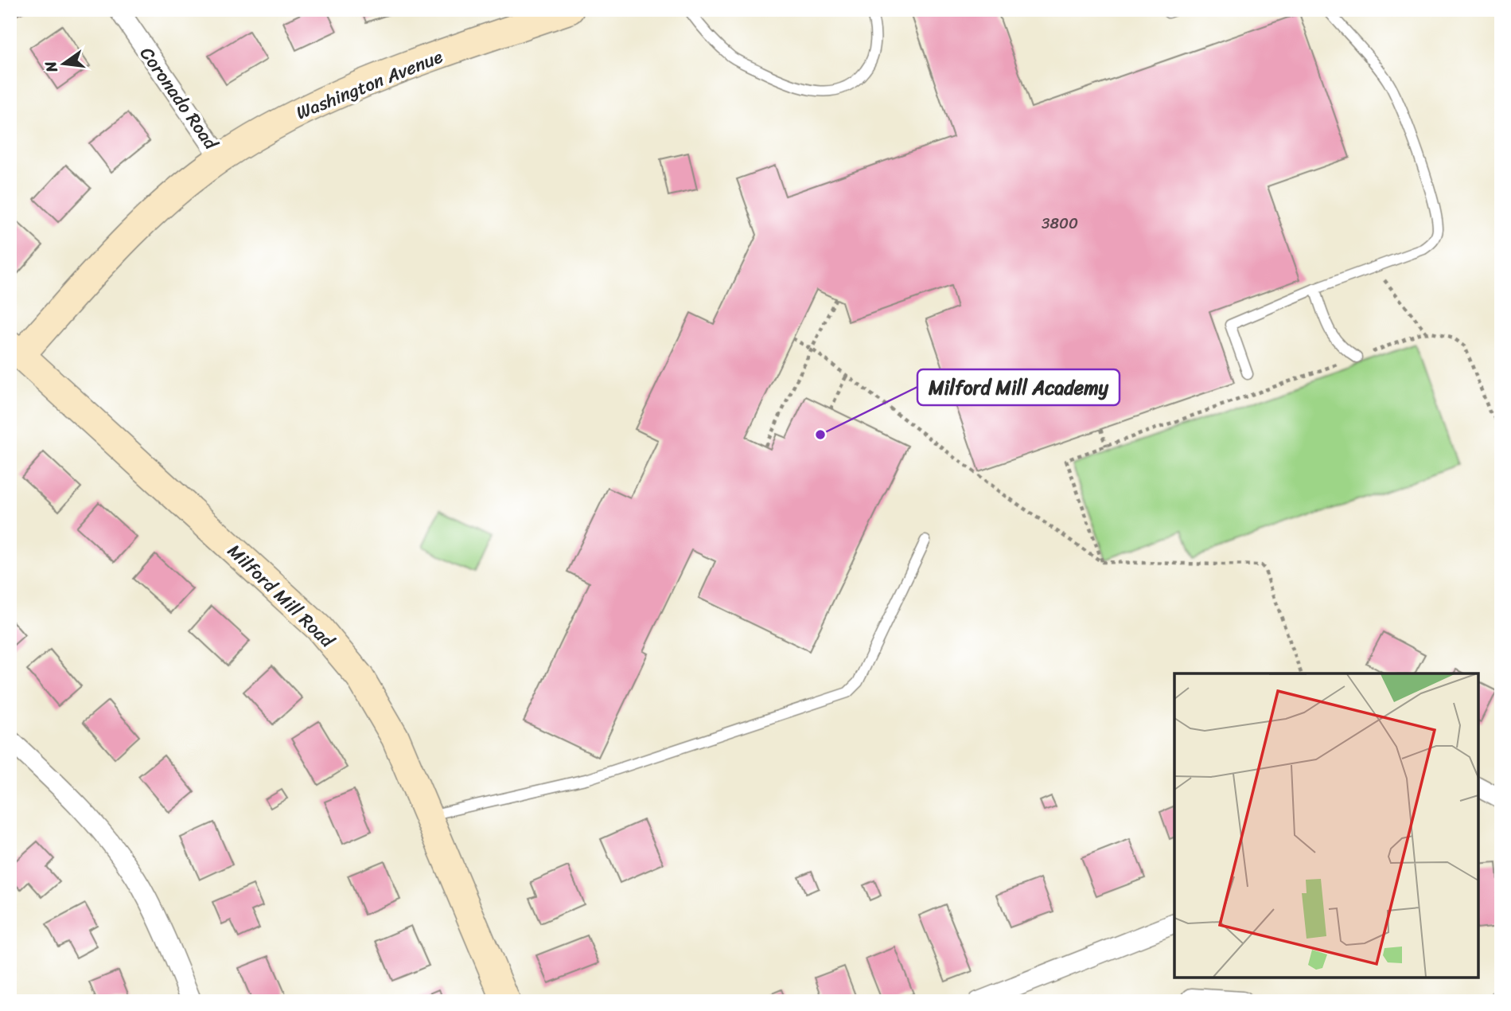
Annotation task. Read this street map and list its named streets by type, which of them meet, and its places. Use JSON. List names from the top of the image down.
{
  "streets": {
    "main road": ["Washington Avenue", "Milford Mill Road"],
    "street": ["Coronado Road"]
  },
  "crossings": [
    ["Washington Avenue", "Coronado Road"],
    ["Washington Avenue", "Milford Mill Road"]
  ],
  "places": ["Milford Mill Academy"],
  "house_numbers": ["3800"],
  "north": "left"
}
